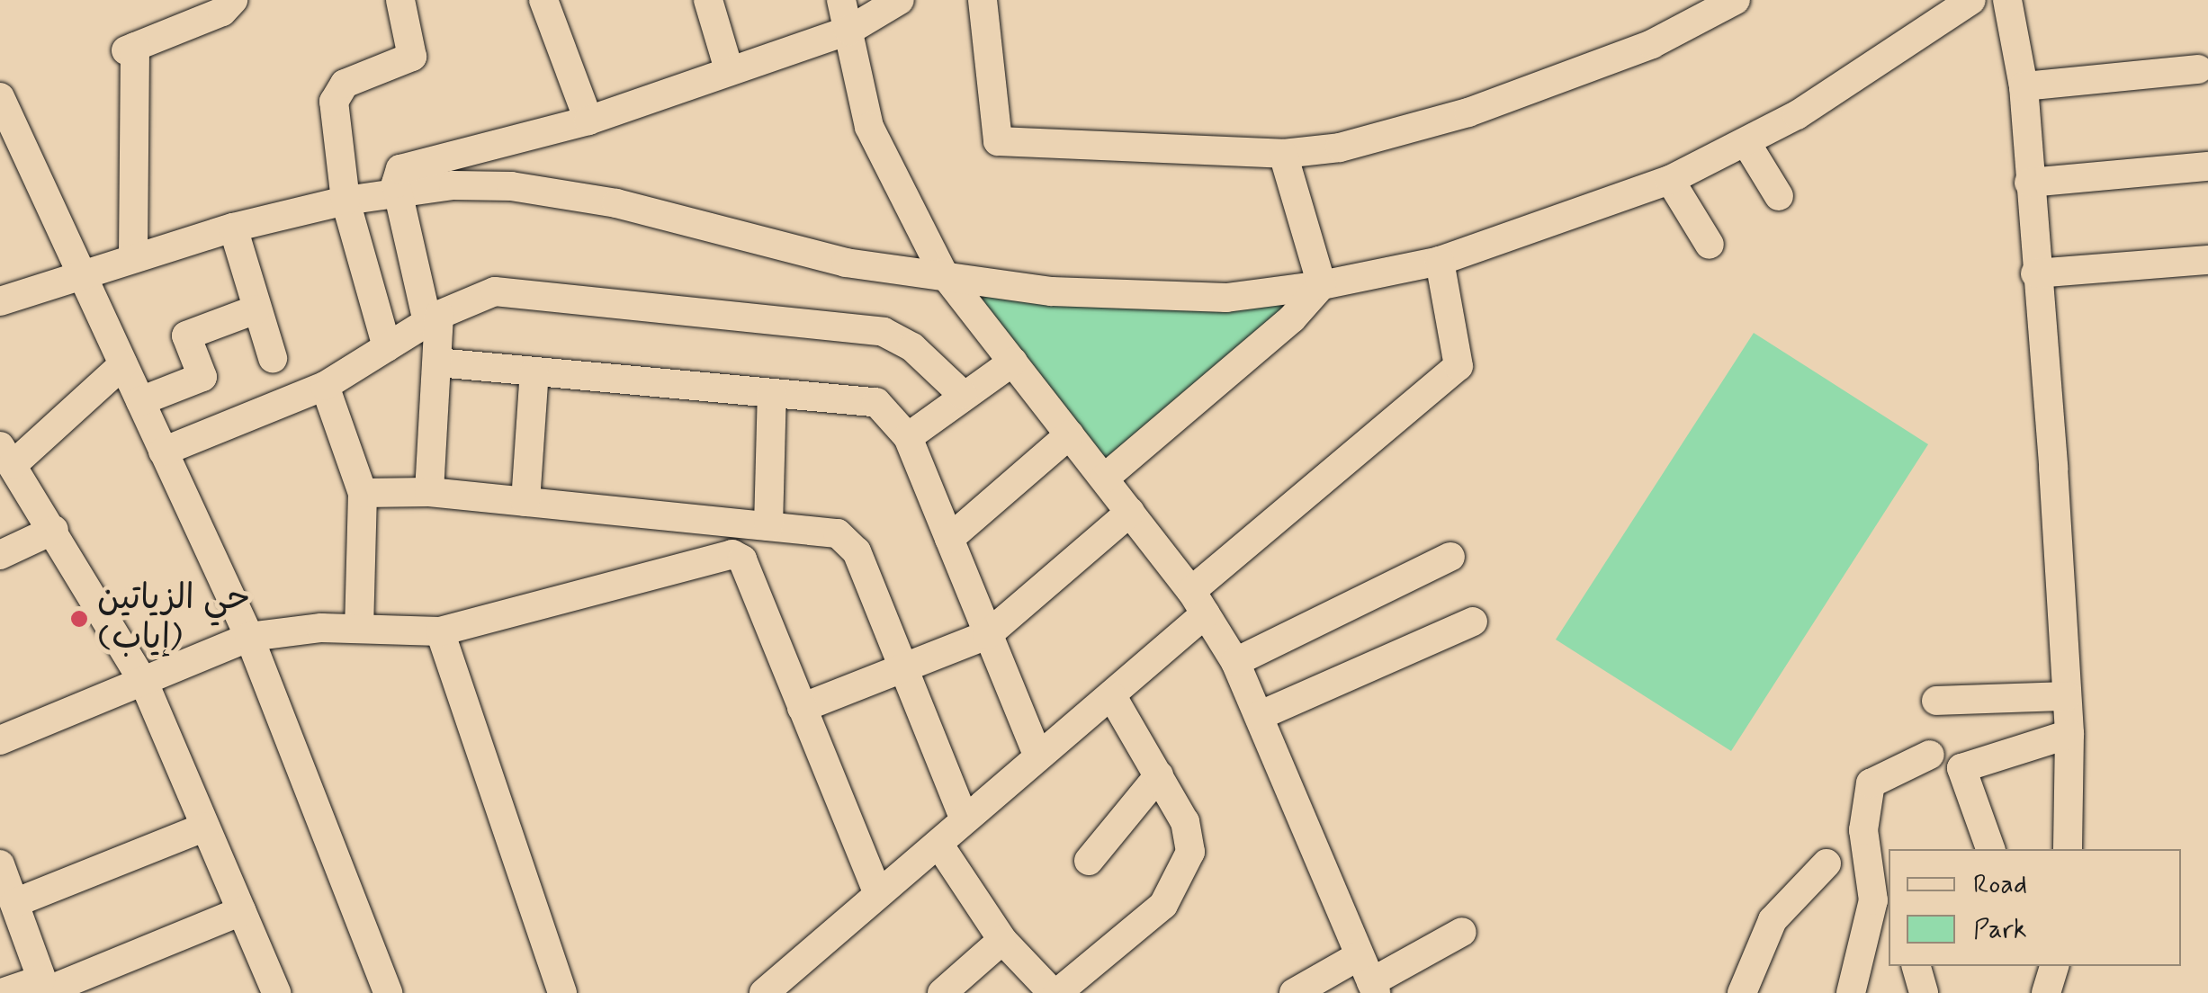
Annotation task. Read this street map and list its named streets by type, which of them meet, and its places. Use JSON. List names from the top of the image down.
{
  "places": ["حي الزياتين (إياب)"],
  "legend": ["Road", "Park"]
}
